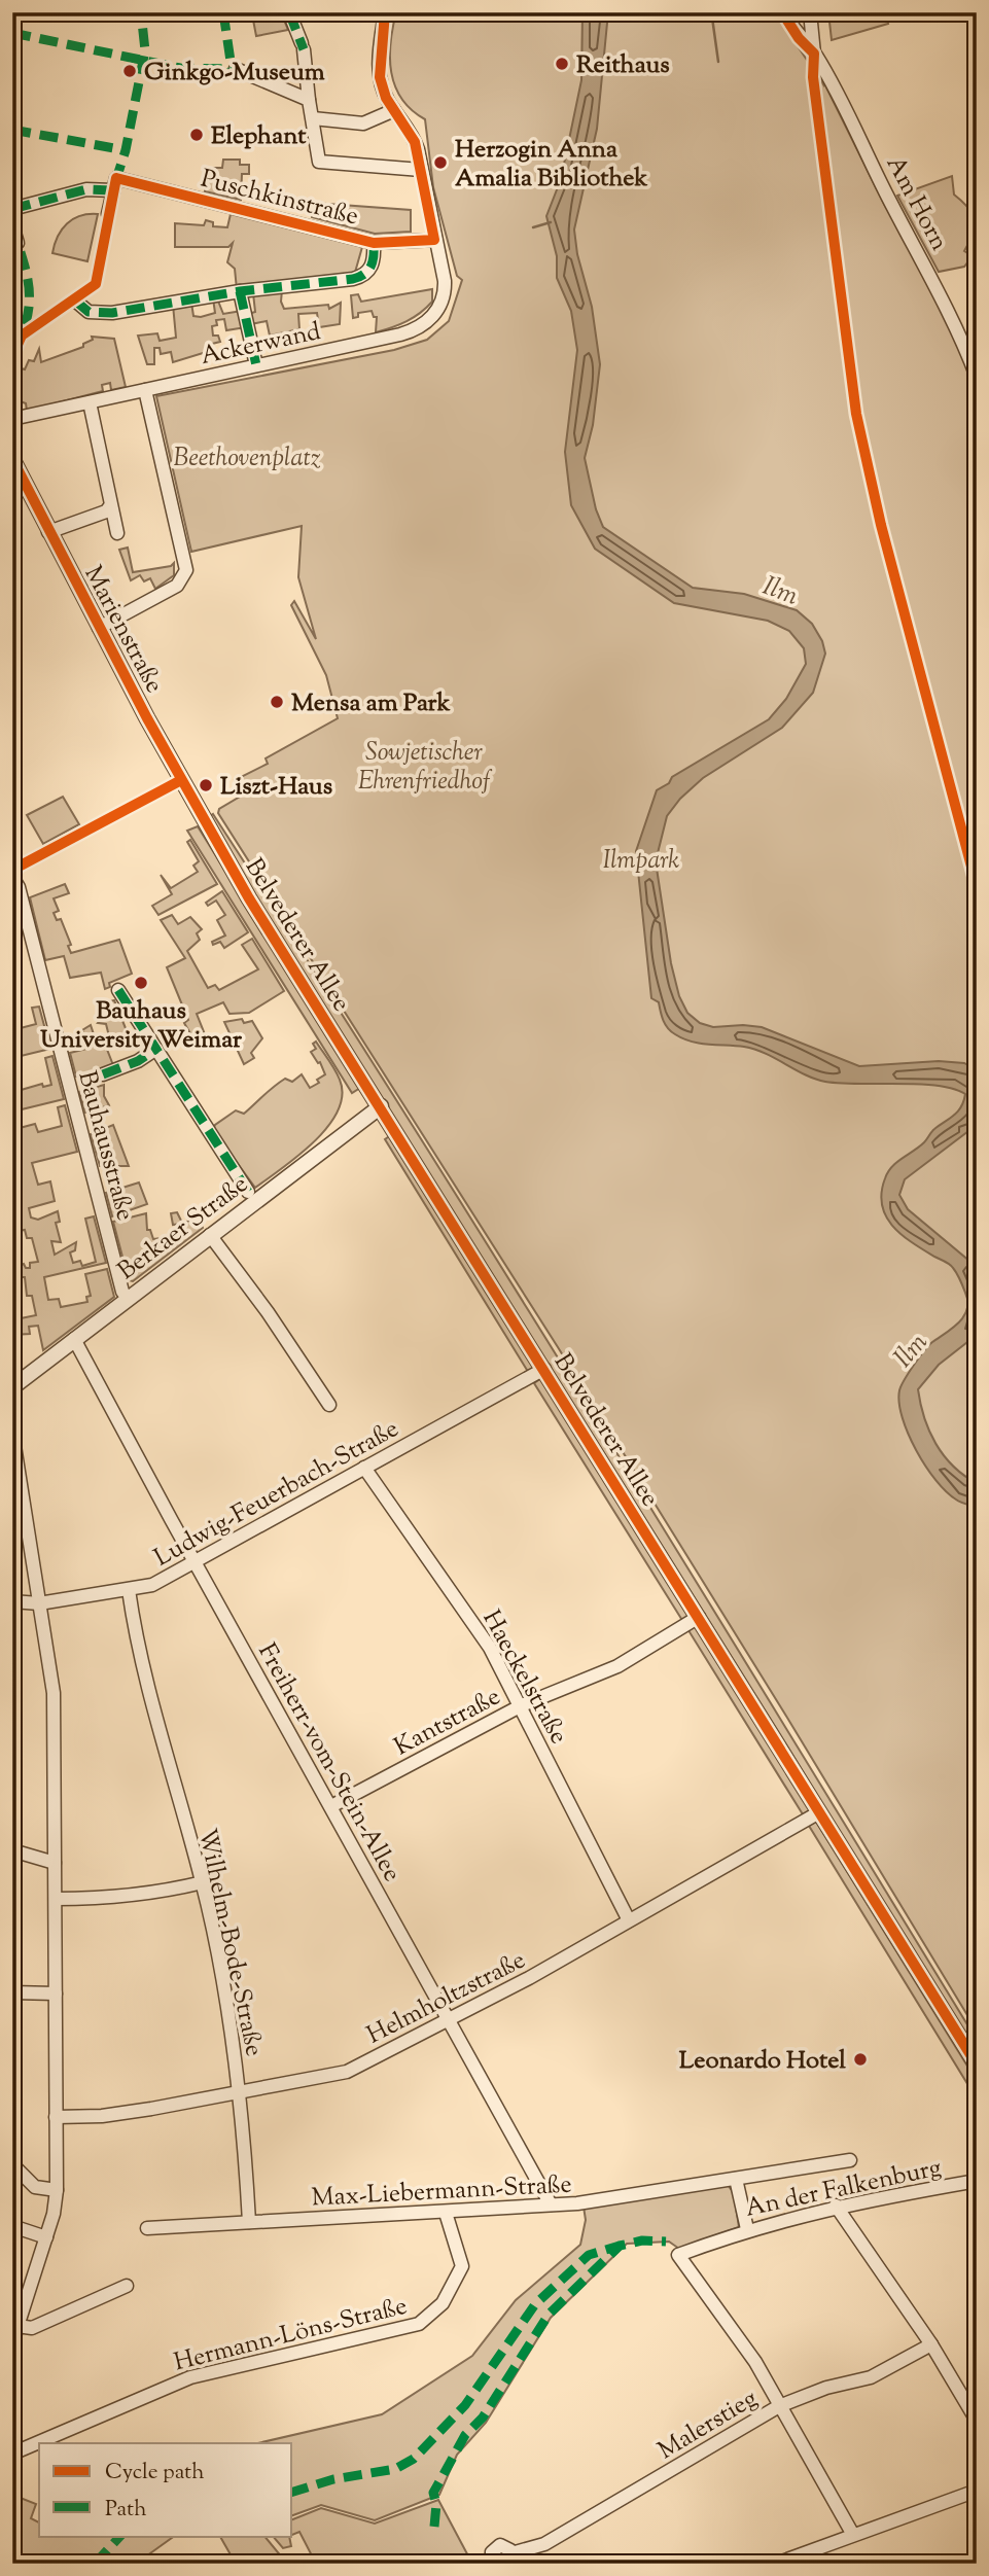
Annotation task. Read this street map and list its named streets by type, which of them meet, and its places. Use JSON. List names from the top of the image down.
{
  "streets": {
    "street": [
      "Puschkinstraße",
      "Am Horn",
      "Ackerwand",
      "Marienstraße",
      "Belvederer Allee",
      "Bauhausstraße",
      "Berkaer Straße",
      "Ludwig-Feuerbach-Straße",
      "Haeckelstraße",
      "Kantstraße",
      "Freiherr-vom-Stein-Allee",
      "Wilhelm-Bode-Straße",
      "Helmholtzstraße",
      "An der Falkenburg",
      "Max-Liebermann-Straße",
      "Hermann-Löns-Straße",
      "Malerstieg"
    ]
  },
  "crossings": [
    ["Puschkinstraße", "Ackerwand"],
    ["Marienstraße", "Belvederer Allee"],
    ["Belvederer Allee", "Berkaer Straße"],
    ["Belvederer Allee", "Ludwig-Feuerbach-Straße"],
    ["Belvederer Allee", "Kantstraße"],
    ["Belvederer Allee", "Helmholtzstraße"],
    ["Bauhausstraße", "Berkaer Straße"],
    ["Berkaer Straße", "Freiherr-vom-Stein-Allee"],
    ["Ludwig-Feuerbach-Straße", "Haeckelstraße"],
    ["Ludwig-Feuerbach-Straße", "Freiherr-vom-Stein-Allee"],
    ["Ludwig-Feuerbach-Straße", "Wilhelm-Bode-Straße"],
    ["Haeckelstraße", "Kantstraße"],
    ["Haeckelstraße", "Helmholtzstraße"],
    ["Kantstraße", "Freiherr-vom-Stein-Allee"],
    ["Freiherr-vom-Stein-Allee", "Helmholtzstraße"],
    ["Freiherr-vom-Stein-Allee", "Max-Liebermann-Straße"],
    ["Wilhelm-Bode-Straße", "Helmholtzstraße"],
    ["Wilhelm-Bode-Straße", "Max-Liebermann-Straße"],
    ["An der Falkenburg", "Malerstieg"],
    ["Max-Liebermann-Straße", "Hermann-Löns-Straße"]
  ],
  "water": ["Ilm"],
  "parks": ["Beethovenplatz", "Sowjetischer Ehrenfriedhof", "Ilmpark"],
  "places": [
    "Reithaus",
    "Ginkgo-Museum",
    "Elephant",
    "Herzogin Anna Amalia Bibliothek",
    "Mensa am Park",
    "Liszt-Haus",
    "Bauhaus University Weimar",
    "Leonardo Hotel"
  ],
  "legend": ["Cycle path", "Path"]
}
